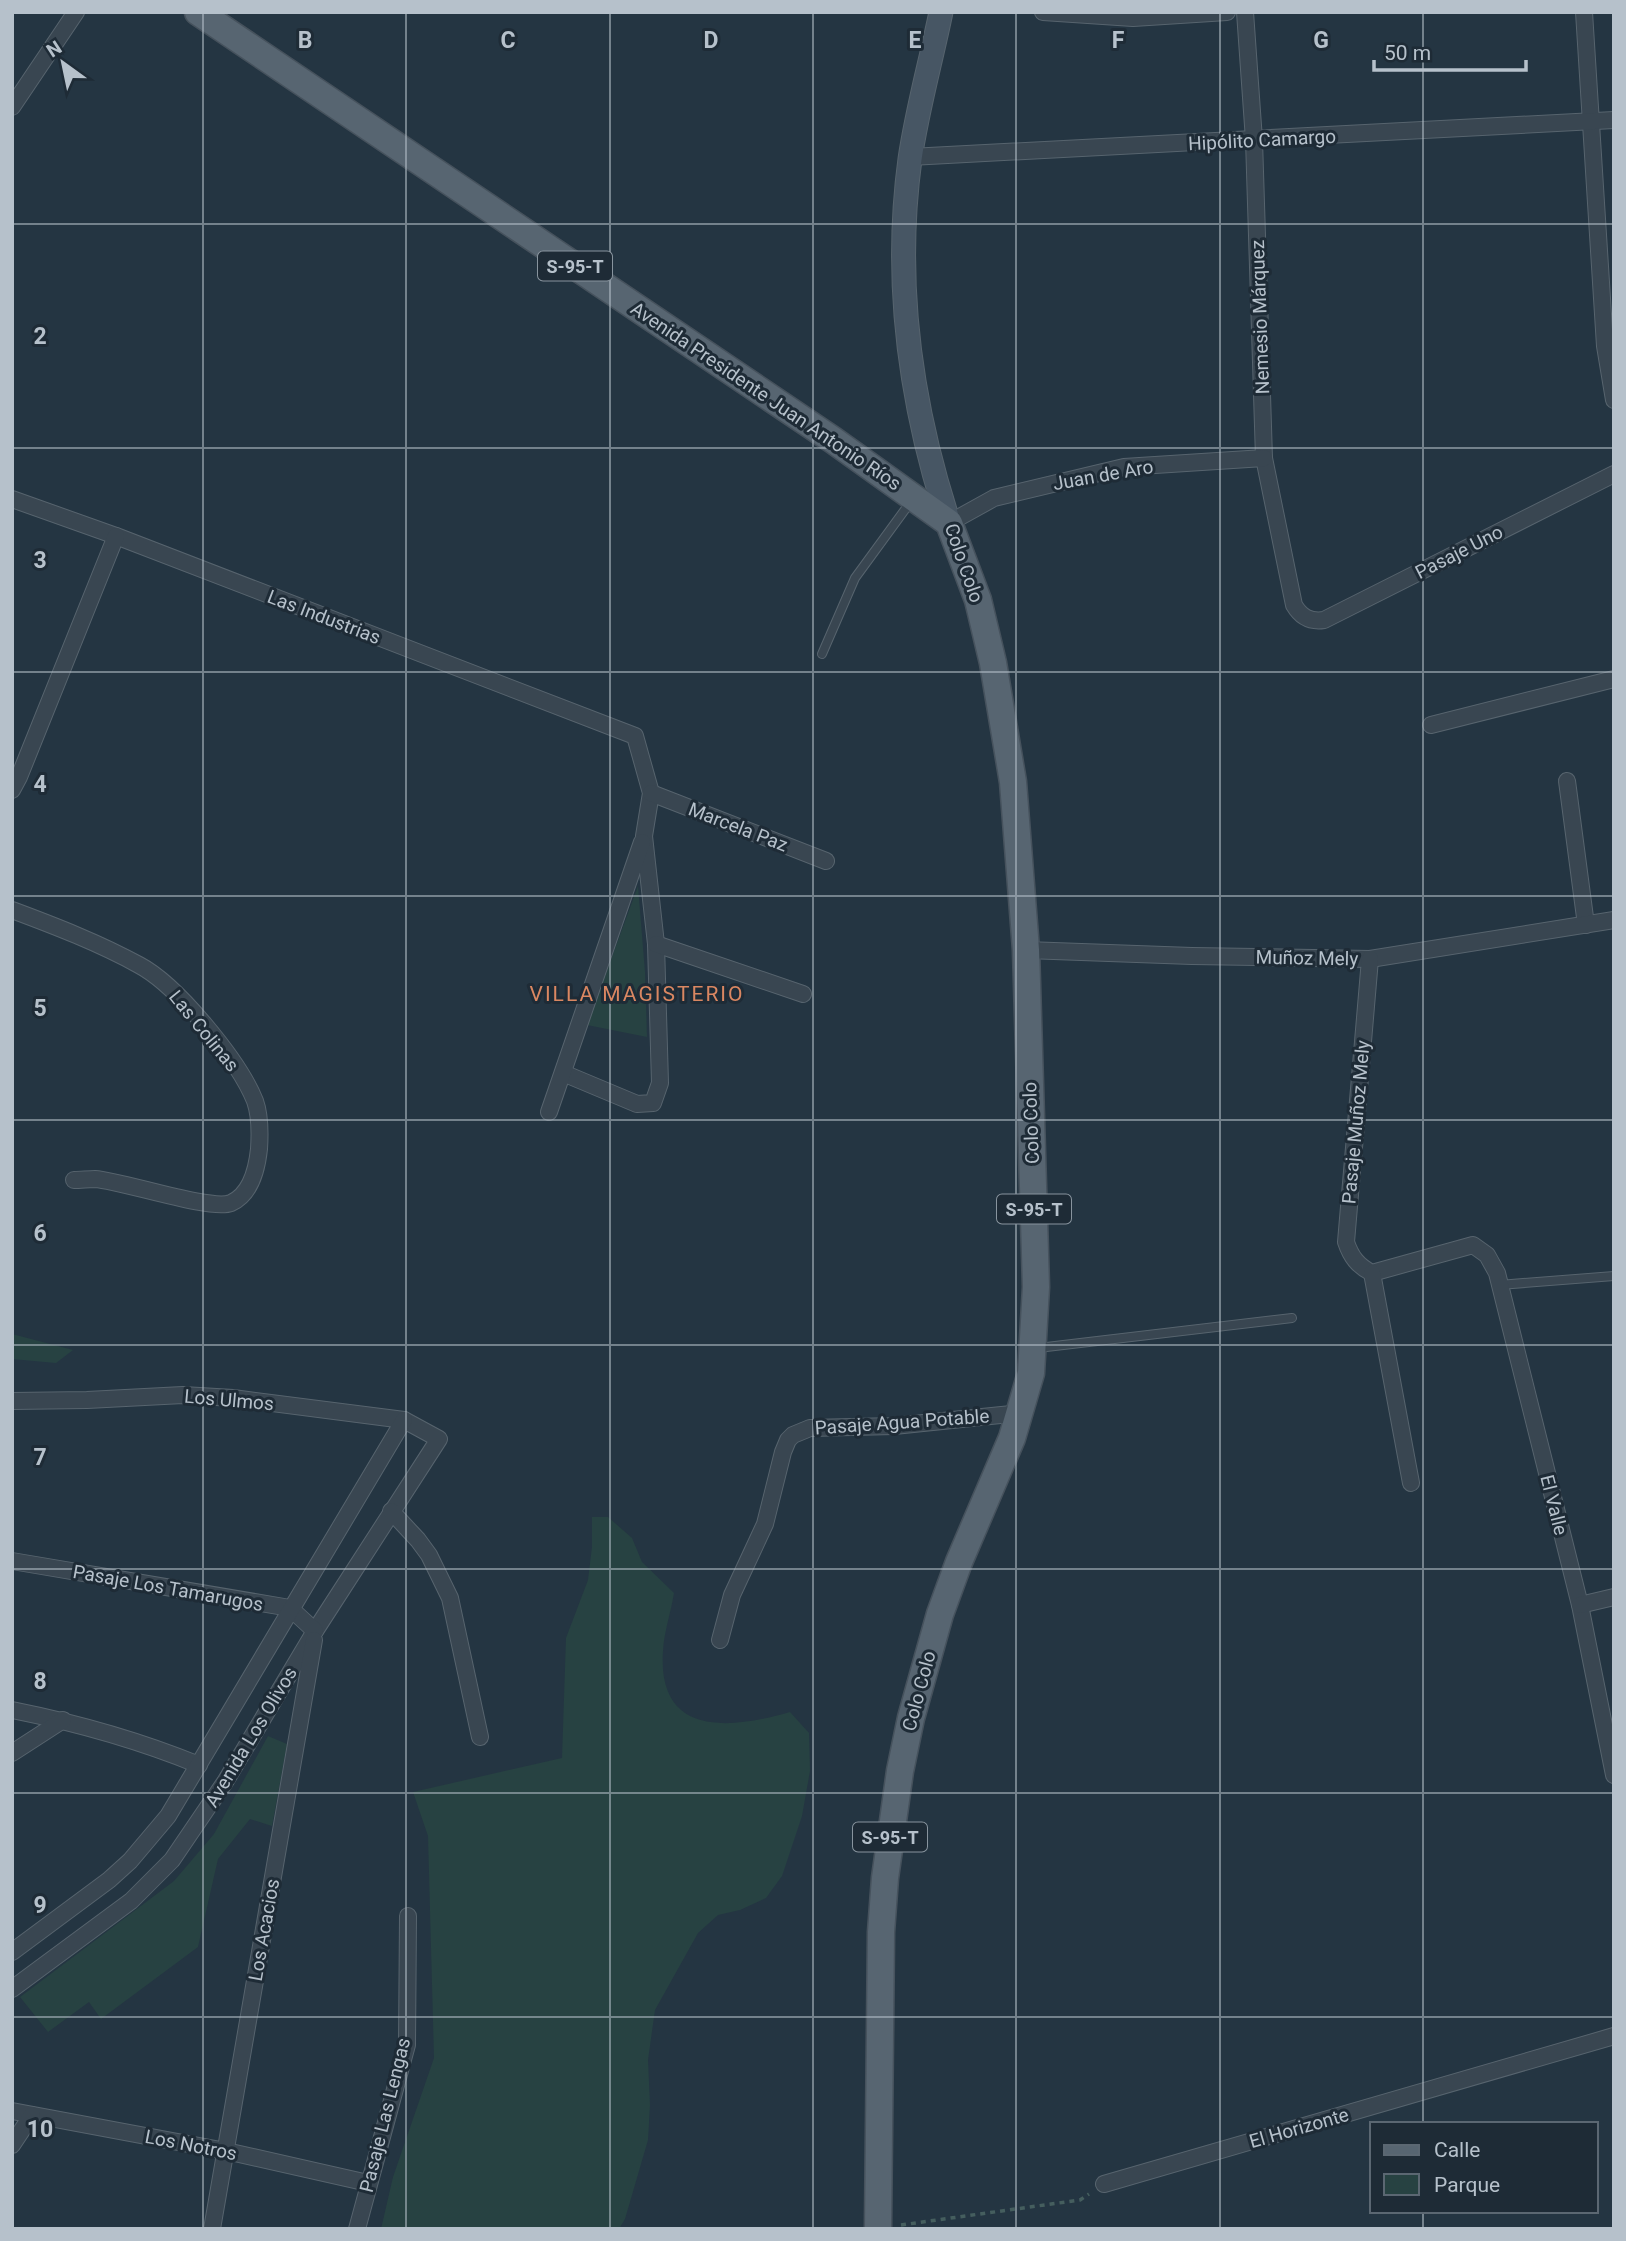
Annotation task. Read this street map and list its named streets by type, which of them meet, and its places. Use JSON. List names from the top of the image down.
{
  "streets": {
    "main road": ["S-95-T", "Avenida Presidente Juan Antonio Ríos", "Colo Colo"],
    "street": [
      "Hipólito Camargo",
      "Nemesio Márquez",
      "Juan de Aro",
      "Pasaje Uno",
      "Las Industrias",
      "Marcela Paz",
      "Muñoz Mely",
      "Las Colinas",
      "Pasaje Muñoz Mely",
      "Los Ulmos",
      "Pasaje Agua Potable",
      "El Valle",
      "Pasaje Los Tamarugos",
      "Avenida Los Olivos",
      "Los Acacios",
      "Pasaje Las Lengas",
      "El Horizonte",
      "Los Notros"
    ]
  },
  "crossings": [
    ["Hipólito Camargo", "Nemesio Márquez"],
    ["Hipólito Camargo", "Colo Colo"],
    ["Nemesio Márquez", "Juan de Aro"],
    ["Nemesio Márquez", "Pasaje Uno"],
    ["Avenida Presidente Juan Antonio Ríos", "Juan de Aro"],
    ["Avenida Presidente Juan Antonio Ríos", "Colo Colo"],
    ["Juan de Aro", "Colo Colo"],
    ["Colo Colo", "Muñoz Mely"],
    ["Colo Colo", "Pasaje Agua Potable"],
    ["Las Industrias", "Marcela Paz"],
    ["Muñoz Mely", "Pasaje Muñoz Mely"],
    ["Pasaje Muñoz Mely", "El Valle"],
    ["Los Ulmos", "Avenida Los Olivos"],
    ["Pasaje Los Tamarugos", "Avenida Los Olivos"],
    ["Pasaje Los Tamarugos", "Los Acacios"],
    ["Avenida Los Olivos", "Los Acacios"],
    ["Los Acacios", "Los Notros"],
    ["Pasaje Las Lengas", "Los Notros"]
  ],
  "districts": ["VILLA MAGISTERIO"],
  "legend": ["Calle", "Parque"],
  "scale_bar": "50 m",
  "north": "top left",
  "grid": {
    "columns": [
      "B",
      "C",
      "D",
      "E",
      "F",
      "G"
    ],
    "rows": [
      "2",
      "3",
      "4",
      "5",
      "6",
      "7",
      "8",
      "9",
      "10"
    ]
  }
}
